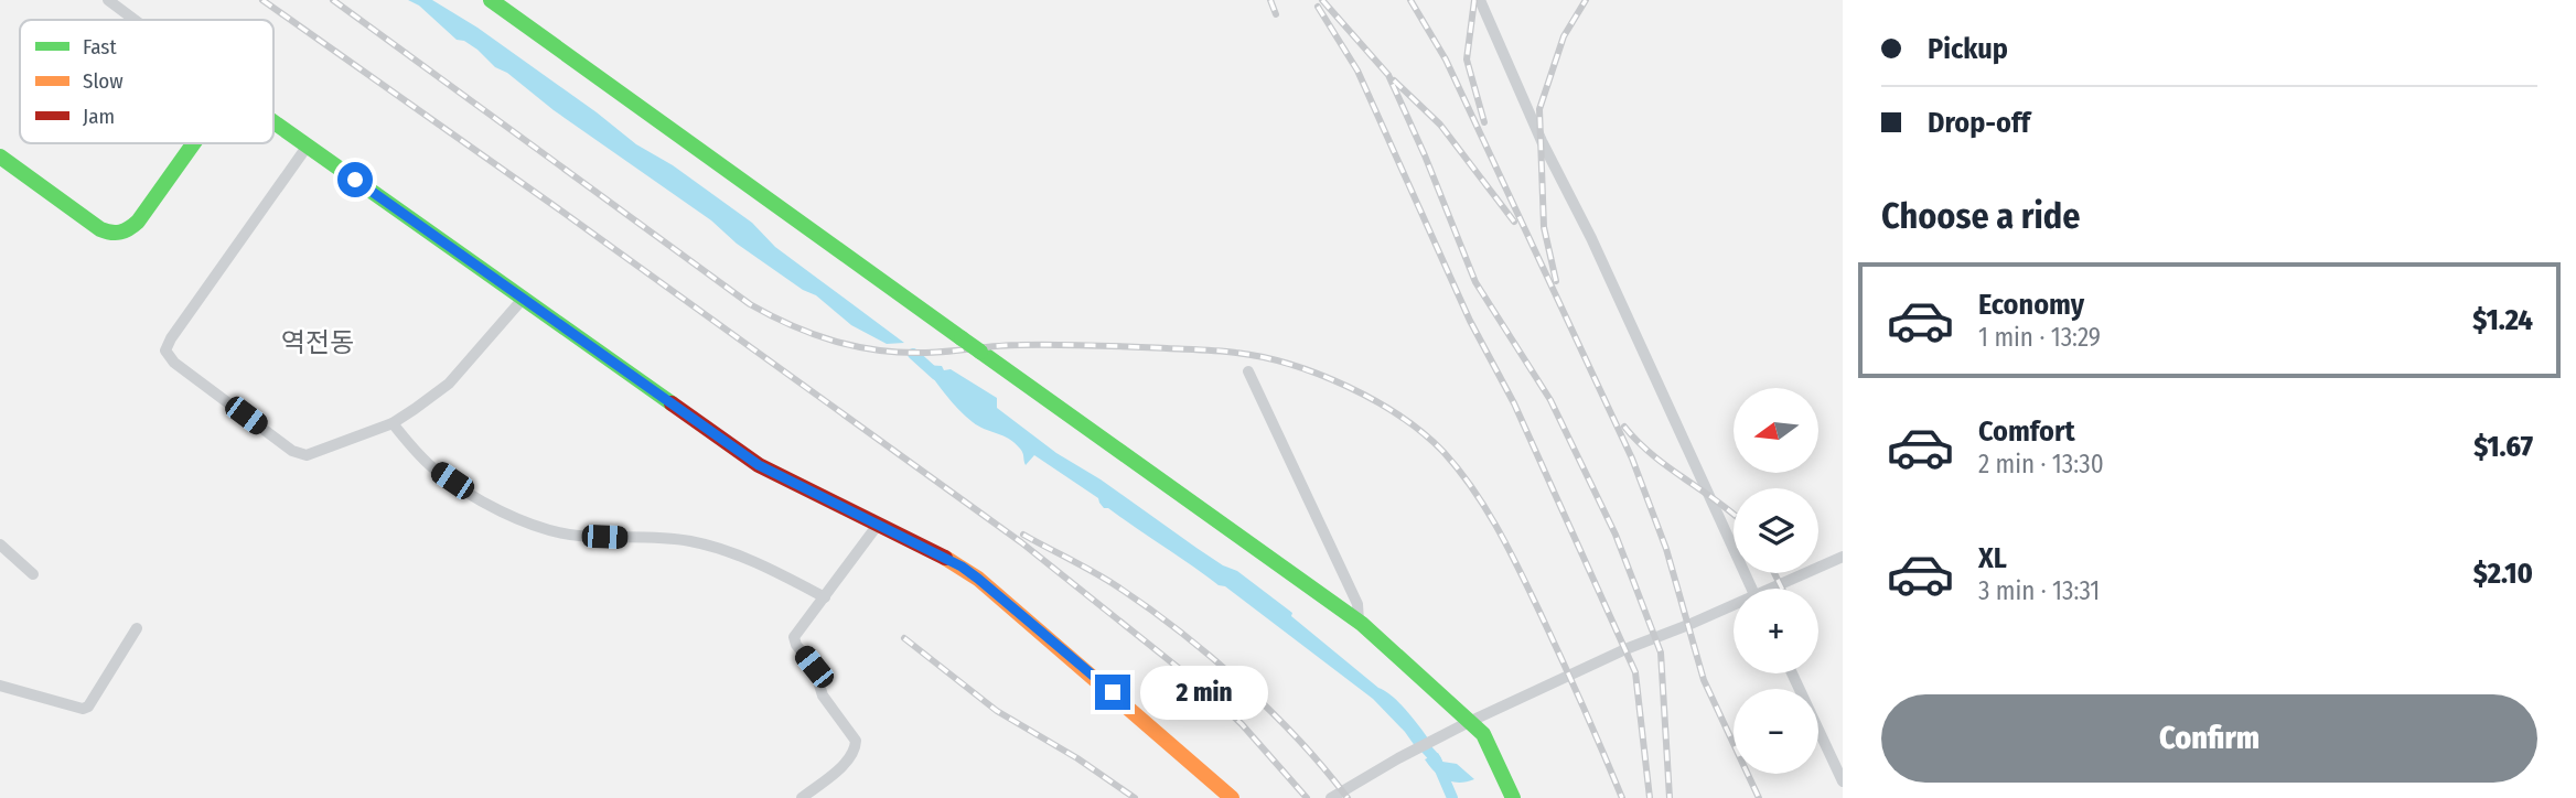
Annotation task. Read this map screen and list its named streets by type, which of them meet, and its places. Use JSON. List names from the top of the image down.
{
  "districts": ["역전동"],
  "legend": ["Fast", "Slow", "Jam"],
  "north": "left",
  "page": {
    "banner": ["Pickup", "Drop-off"],
    "heading": "Choose a ride",
    "list": [
      {
        "name": "Economy",
        "note": "1 min · 13:29",
        "value": "$1.24"
      },
      {
        "name": "Comfort",
        "note": "2 min · 13:30",
        "value": "$1.67"
      },
      {
        "name": "XL",
        "note": "3 min · 13:31",
        "value": "$2.10"
      }
    ],
    "map_buttons": ["+", "−"],
    "bubble": "2 min",
    "buttons": "Confirm"
  }
}
